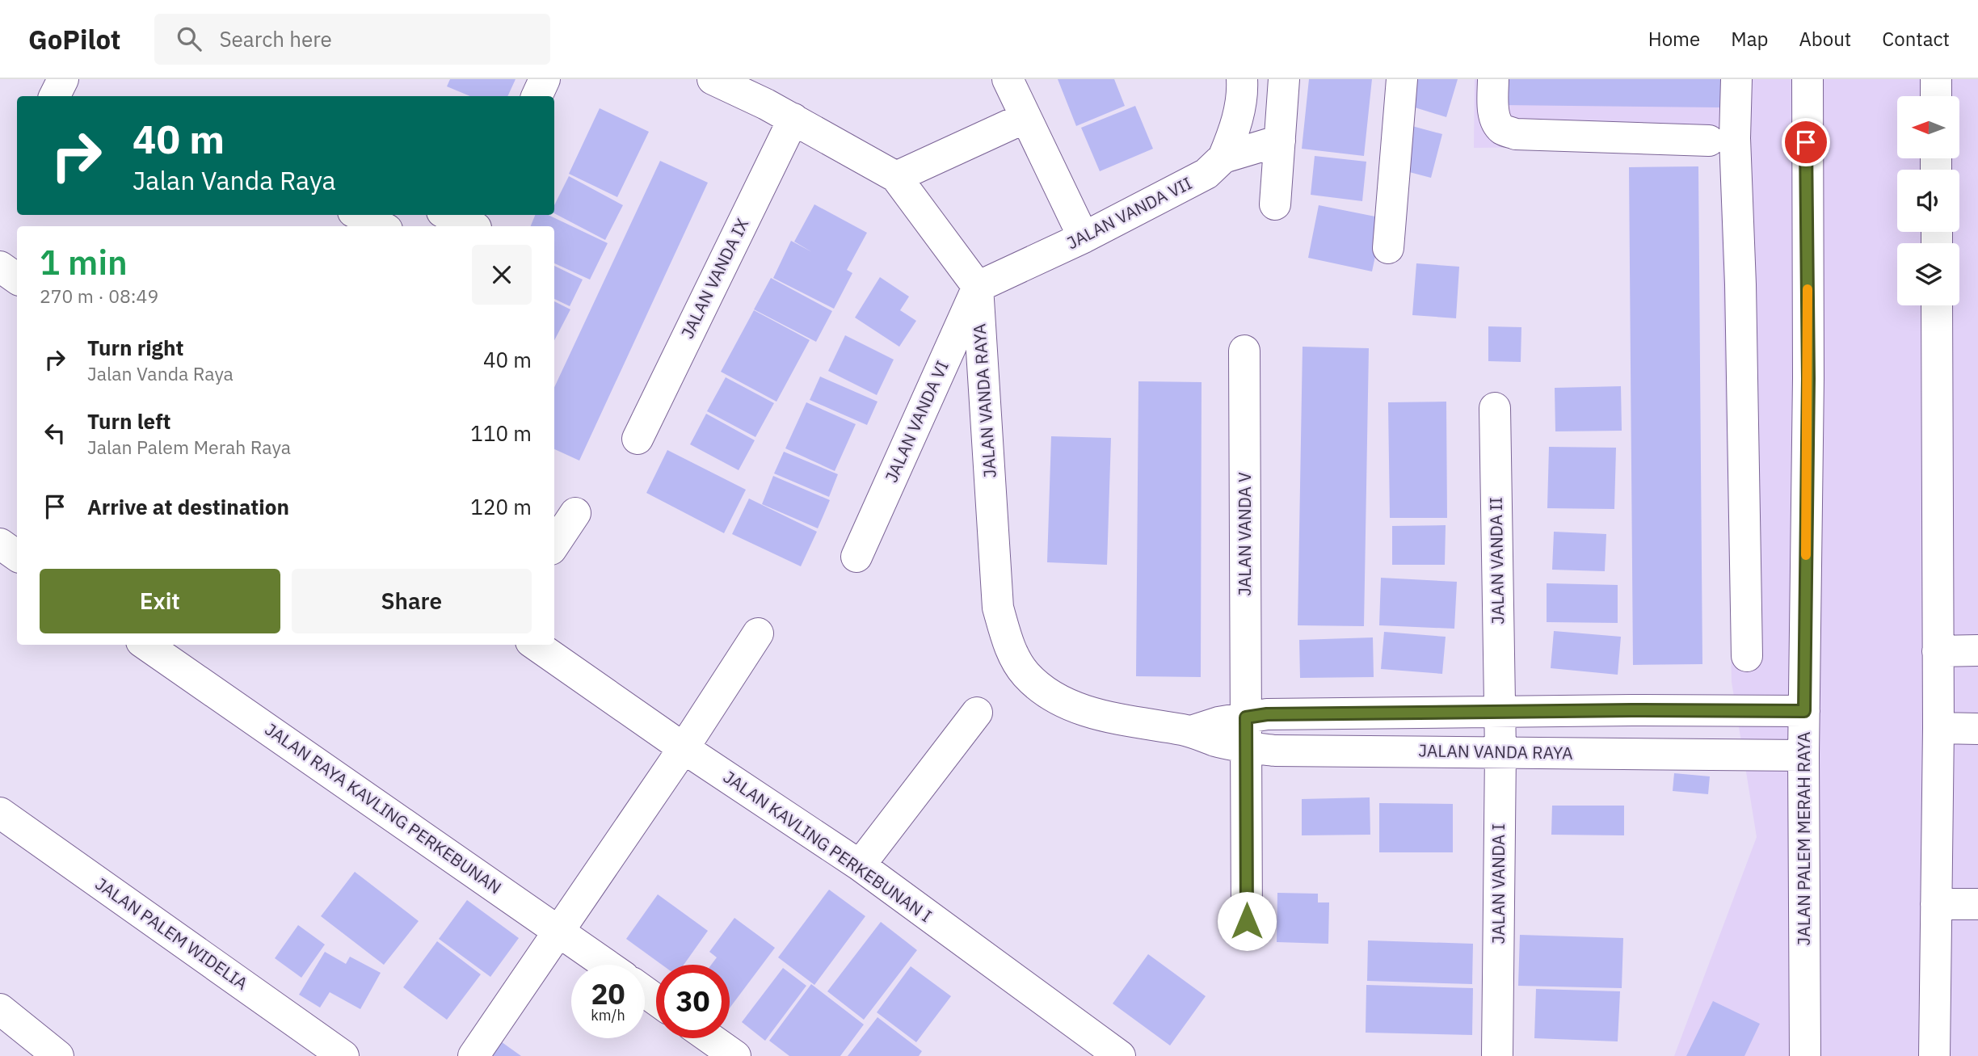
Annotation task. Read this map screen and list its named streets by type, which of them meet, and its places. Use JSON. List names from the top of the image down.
{
  "streets": {
    "street": [
      "JALAN VANDA VII",
      "JALAN VANDA IX",
      "JALAN VANDA RAYA",
      "JALAN VANDA VI",
      "JALAN VANDA V",
      "JALAN VANDA II",
      "JALAN RAYA KAVLING PERKEBUNAN",
      "JALAN PALEM MERAH RAYA",
      "JALAN KAVLING PERKEBUNAN I",
      "JALAN VANDA I",
      "JALAN PALEM WIDELIA"
    ]
  },
  "crossings": [
    ["JALAN VANDA VII", "JALAN VANDA RAYA"],
    ["JALAN VANDA VII", "JALAN VANDA VI"],
    ["JALAN VANDA RAYA", "JALAN VANDA VI"],
    ["JALAN VANDA RAYA", "JALAN VANDA V"],
    ["JALAN VANDA RAYA", "JALAN VANDA II"],
    ["JALAN VANDA RAYA", "JALAN PALEM MERAH RAYA"],
    ["JALAN VANDA RAYA", "JALAN VANDA I"],
    ["JALAN VANDA II", "JALAN VANDA I"]
  ],
  "north": "left",
  "page": {
    "header": "GoPilot",
    "search": "Search here",
    "nav": [
      "Home",
      "Map",
      "About",
      "Contact"
    ],
    "turn": ["40 m", "Jalan Vanda Raya"],
    "heading": ["1 min", "270 m · 08:49"],
    "list": [
      {
        "name": "Turn right",
        "note": "Jalan Vanda Raya",
        "value": "40 m"
      },
      {
        "name": "Turn left",
        "note": "Jalan Palem Merah Raya",
        "value": "110 m"
      },
      {
        "name": "Arrive at destination",
        "value": "120 m"
      }
    ],
    "buttons": ["Exit", "Share"],
    "speed": "20 km/h",
    "limit": "30"
  }
}
